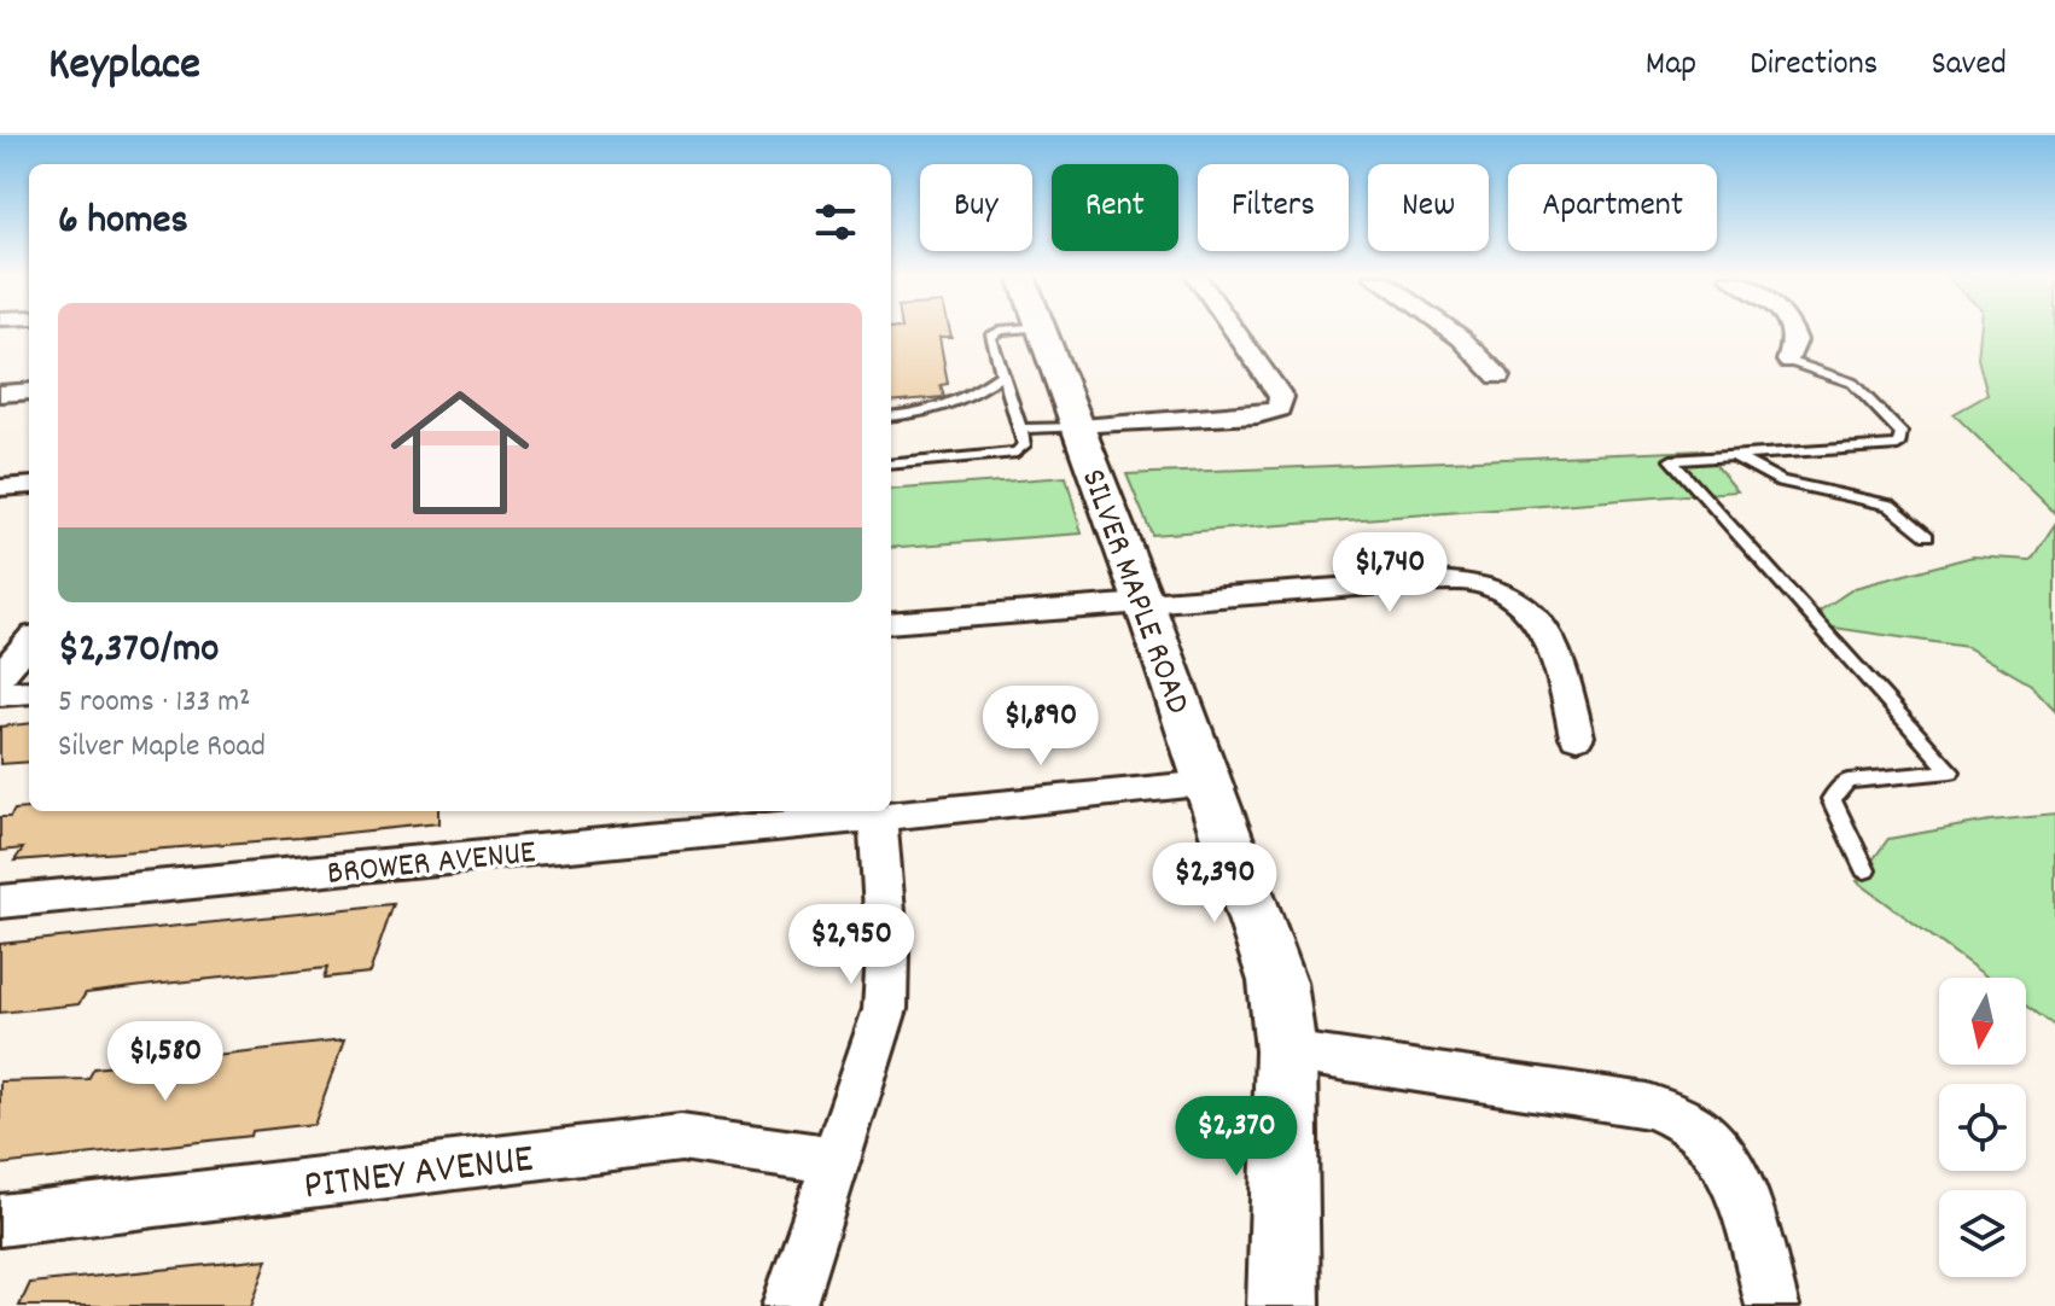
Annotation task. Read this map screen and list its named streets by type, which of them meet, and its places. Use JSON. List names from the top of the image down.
{
  "streets": {
    "street": ["SILVER MAPLE ROAD", "BROWER AVENUE", "PITNEY AVENUE"]
  },
  "crossings": [
    ["SILVER MAPLE ROAD", "BROWER AVENUE"]
  ],
  "north": "bottom",
  "page": {
    "header": "Keyplace",
    "nav": ["Map", "Directions", "Saved"],
    "chip": [
      "Buy",
      "Rent",
      "Filters",
      "New",
      "Apartment"
    ],
    "heading": "6 homes",
    "list": [
      {
        "name": "$2,370/mo",
        "note": "5 rooms · 133 m² · Silver Maple Road"
      }
    ],
    "price": [
      "$1,740",
      "$1,890",
      "$2,390",
      "$2,950",
      "$1,580",
      "$2,370"
    ]
  }
}
